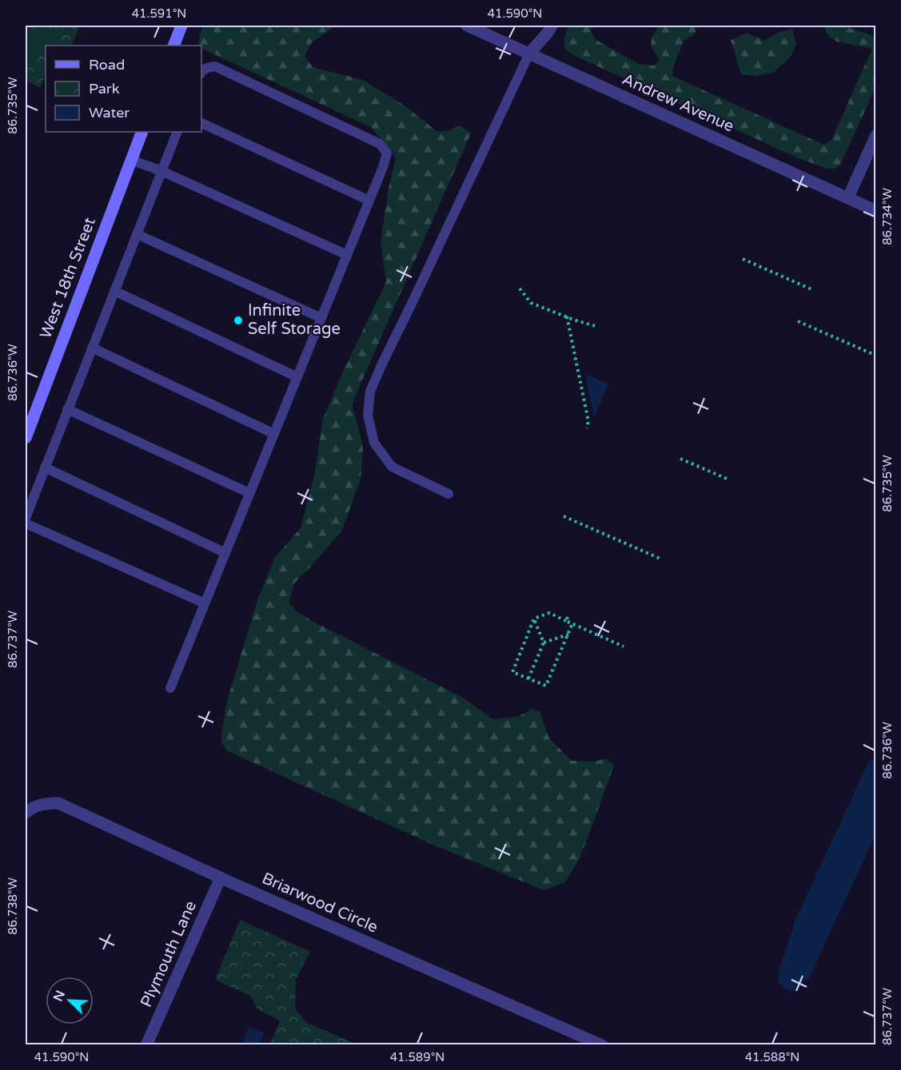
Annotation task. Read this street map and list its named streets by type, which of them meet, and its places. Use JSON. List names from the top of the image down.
{
  "streets": {
    "street": [
      "Andrew Avenue",
      "West 18th Street",
      "Briarwood Circle",
      "Plymouth Lane"
    ]
  },
  "crossings": [
    ["Briarwood Circle", "Plymouth Lane"]
  ],
  "places": ["Infinite Self Storage"],
  "legend": ["Road", "Park", "Water"],
  "north": "top left",
  "coordinates": [
    "41.591°N",
    "41.590°N",
    "86.735°W",
    "86.734°W",
    "86.736°W",
    "86.737°W",
    "86.738°W",
    "41.589°N",
    "41.588°N"
  ]
}
